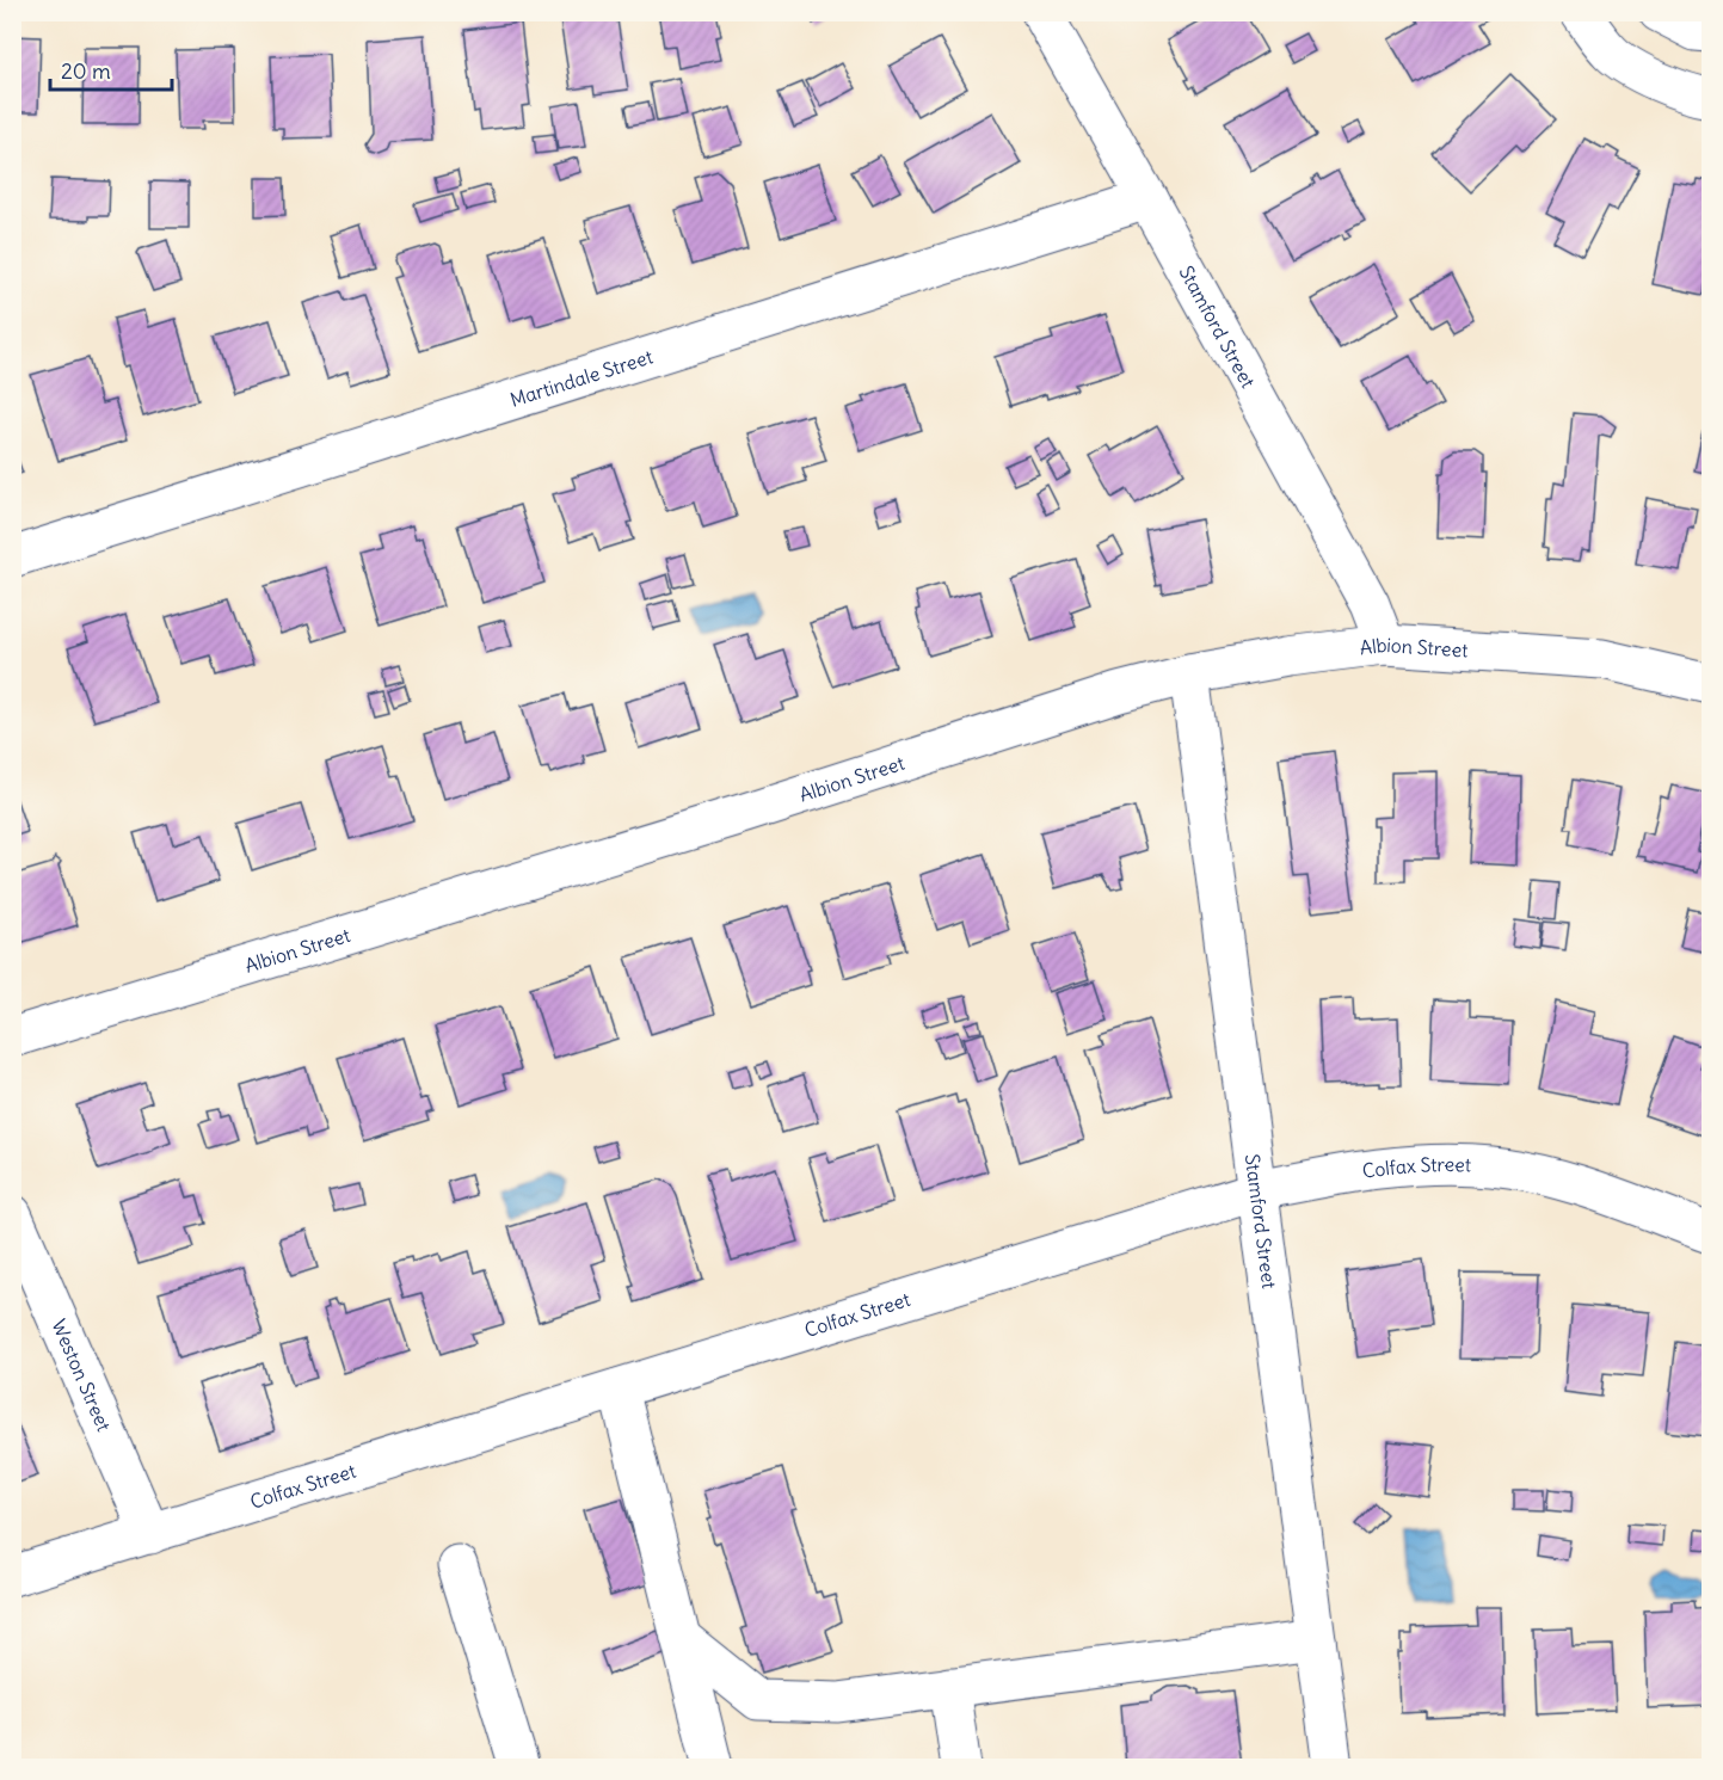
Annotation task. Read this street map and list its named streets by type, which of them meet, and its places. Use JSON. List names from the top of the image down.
{
  "streets": {
    "street": [
      "Stamford Street",
      "Martindale Street",
      "Albion Street",
      "Colfax Street",
      "Weston Street"
    ]
  },
  "crossings": [
    ["Stamford Street", "Martindale Street"],
    ["Stamford Street", "Albion Street"],
    ["Stamford Street", "Colfax Street"],
    ["Colfax Street", "Weston Street"]
  ],
  "scale_bar": "20 m"
}
